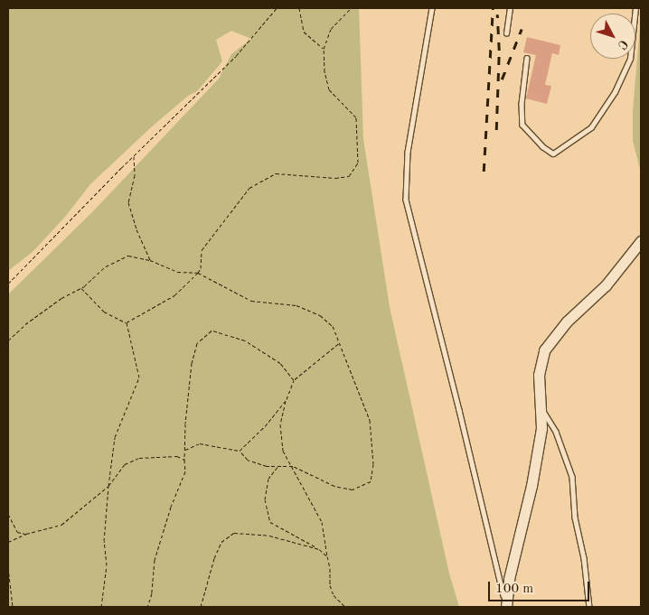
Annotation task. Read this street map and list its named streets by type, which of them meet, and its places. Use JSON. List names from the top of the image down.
{
  "scale_bar": "100 m",
  "north": "bottom right"
}
